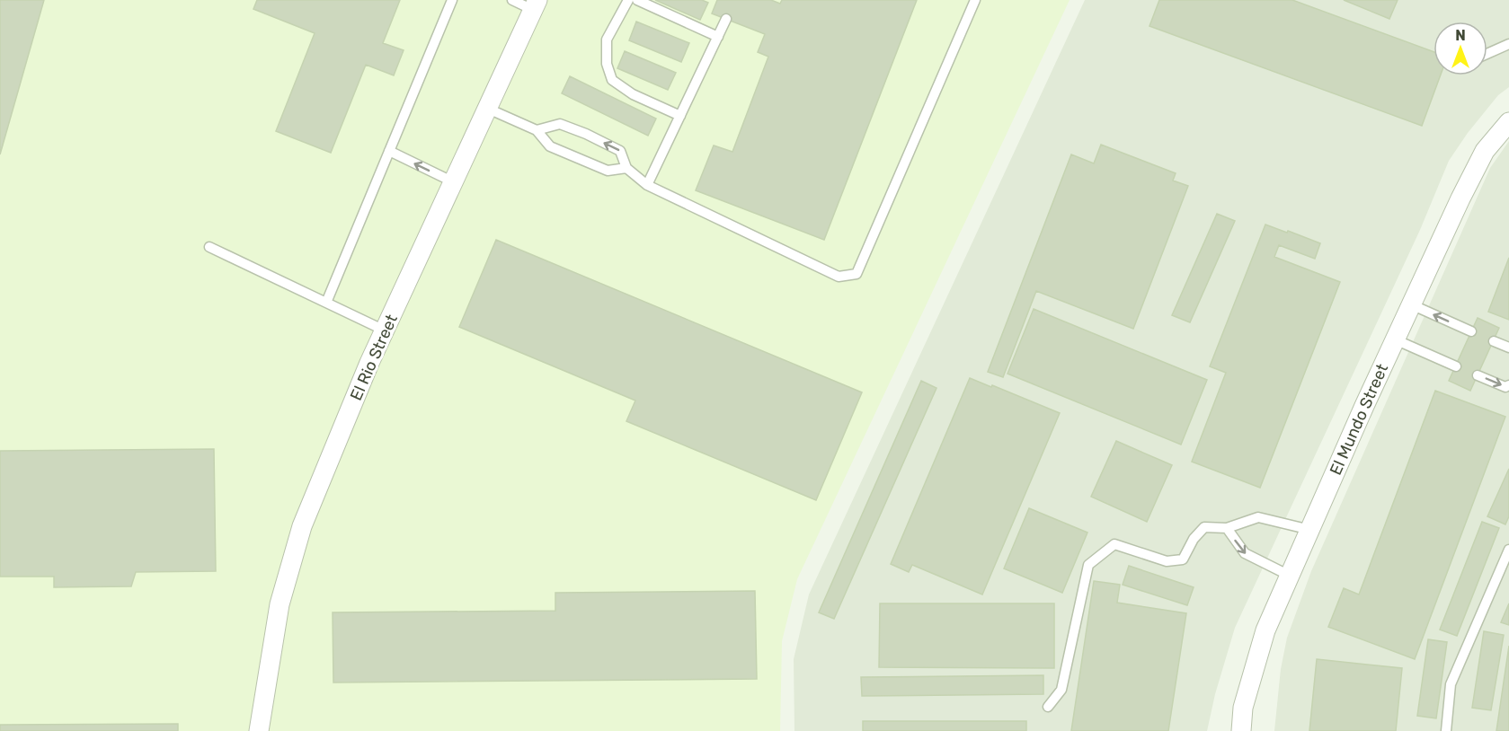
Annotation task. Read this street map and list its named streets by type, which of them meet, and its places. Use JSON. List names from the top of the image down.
{
  "streets": {
    "street": ["El Rio Street", "El Mundo Street"]
  },
  "north": "top"
}
